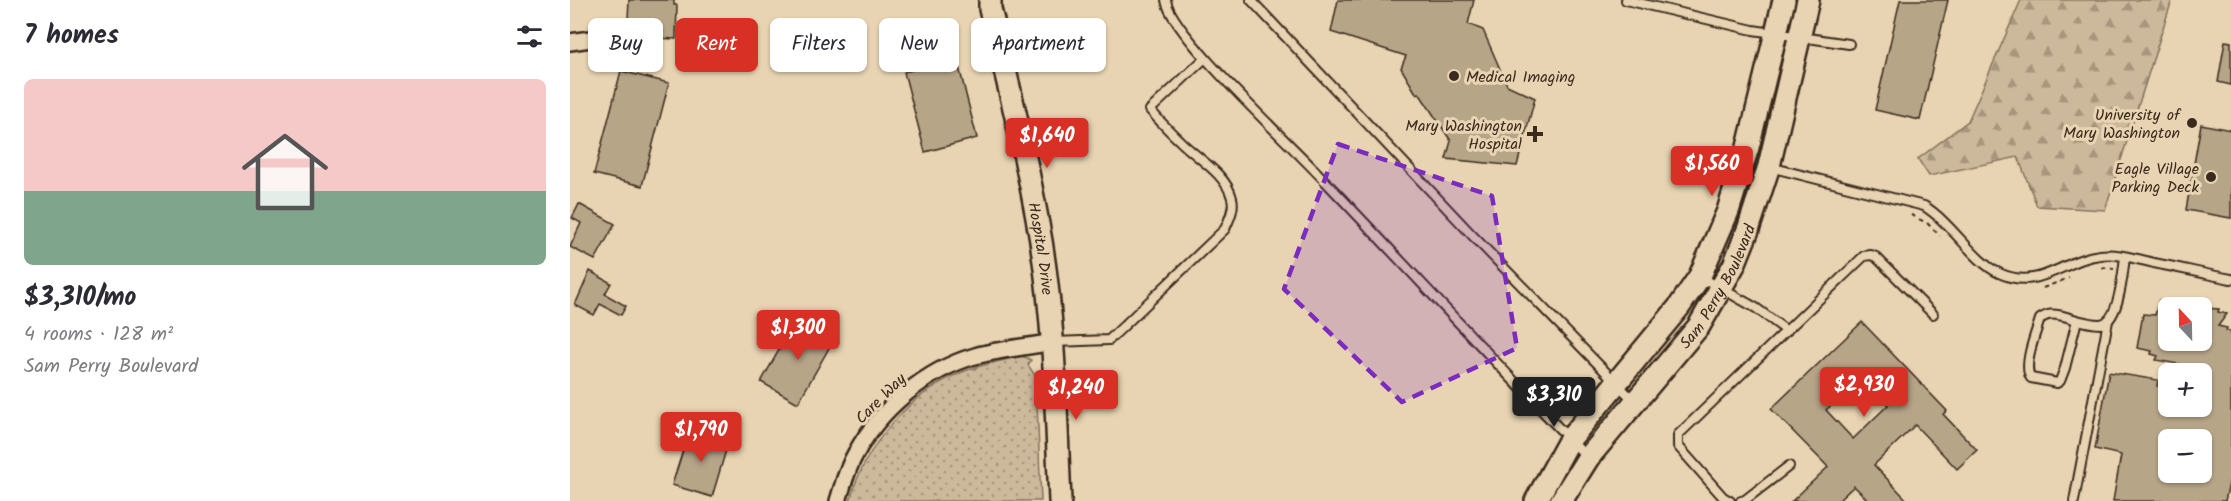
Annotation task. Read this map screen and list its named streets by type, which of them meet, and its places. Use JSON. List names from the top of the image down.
{
  "streets": {
    "street": ["Hospital Drive", "Sam Perry Boulevard", "Care Way"]
  },
  "crossings": [
    ["Hospital Drive", "Care Way"]
  ],
  "places": {
    "other": ["Medical Imaging", "University of Mary Washington", "Eagle Village Parking Deck"],
    "health": ["Mary Washington Hospital"]
  },
  "north": "top",
  "page": {
    "heading": "7 homes",
    "chip": [
      "Buy",
      "Rent",
      "Filters",
      "New",
      "Apartment"
    ],
    "list": [
      {
        "name": "$3,310/mo",
        "note": "4 rooms · 128 m² · Sam Perry Boulevard"
      }
    ],
    "price": [
      "$1,640",
      "$1,560",
      "$1,300",
      "$2,930",
      "$1,240",
      "$3,310",
      "$1,790"
    ],
    "map_buttons": ["+", "−"]
  }
}
